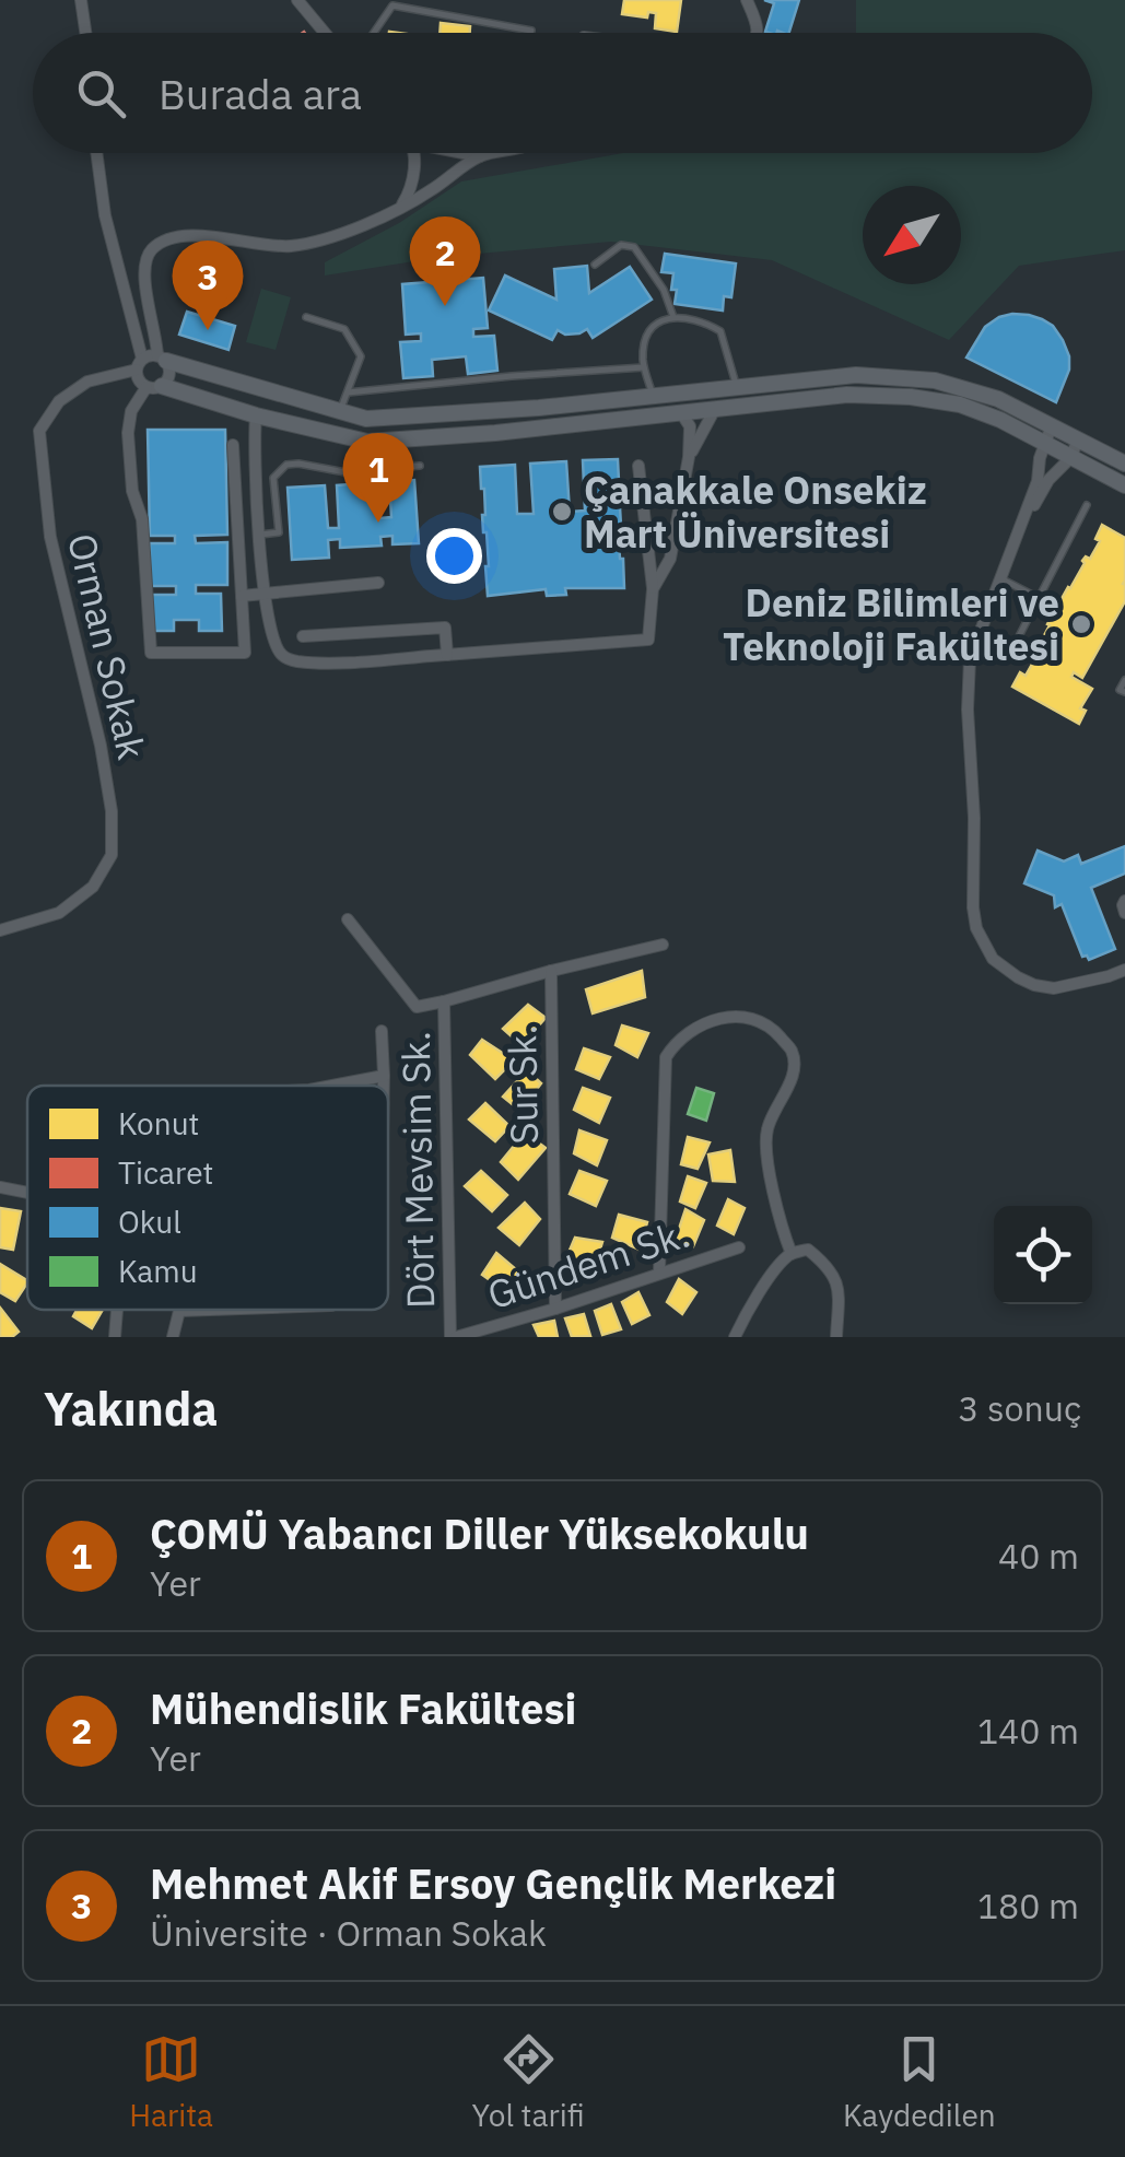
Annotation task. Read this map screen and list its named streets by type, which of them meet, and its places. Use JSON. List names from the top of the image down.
{
  "streets": {
    "street": [
      "Orman Sokak",
      "Sur Sk.",
      "Dört Mevsim Sk.",
      "Gündem Sk."
    ]
  },
  "crossings": [
    ["Sur Sk.", "Dört Mevsim Sk."],
    ["Sur Sk.", "Gündem Sk."],
    ["Dört Mevsim Sk.", "Gündem Sk."]
  ],
  "places": ["Çanakkale Onsekiz Mart Üniversitesi", "Deniz Bilimleri ve Teknoloji Fakültesi"],
  "legend": [
    "Konut",
    "Ticaret",
    "Okul",
    "Kamu"
  ],
  "north": "bottom left",
  "page": {
    "search": "Burada ara",
    "pins": ["2", "3", "1"],
    "heading": ["Yakında", "3 sonuç"],
    "list": [
      {
        "mark": "1",
        "name": "ÇOMÜ Yabancı Diller Yüksekokulu",
        "note": "Yer",
        "value": "40 m"
      },
      {
        "mark": "2",
        "name": "Mühendislik Fakültesi",
        "note": "Yer",
        "value": "140 m"
      },
      {
        "mark": "3",
        "name": "Mehmet Akif Ersoy Gençlik Merkezi",
        "note": "Üniversite · Orman Sokak",
        "value": "180 m"
      }
    ],
    "nav": ["Harita", "Yol tarifi", "Kaydedilen"]
  }
}
